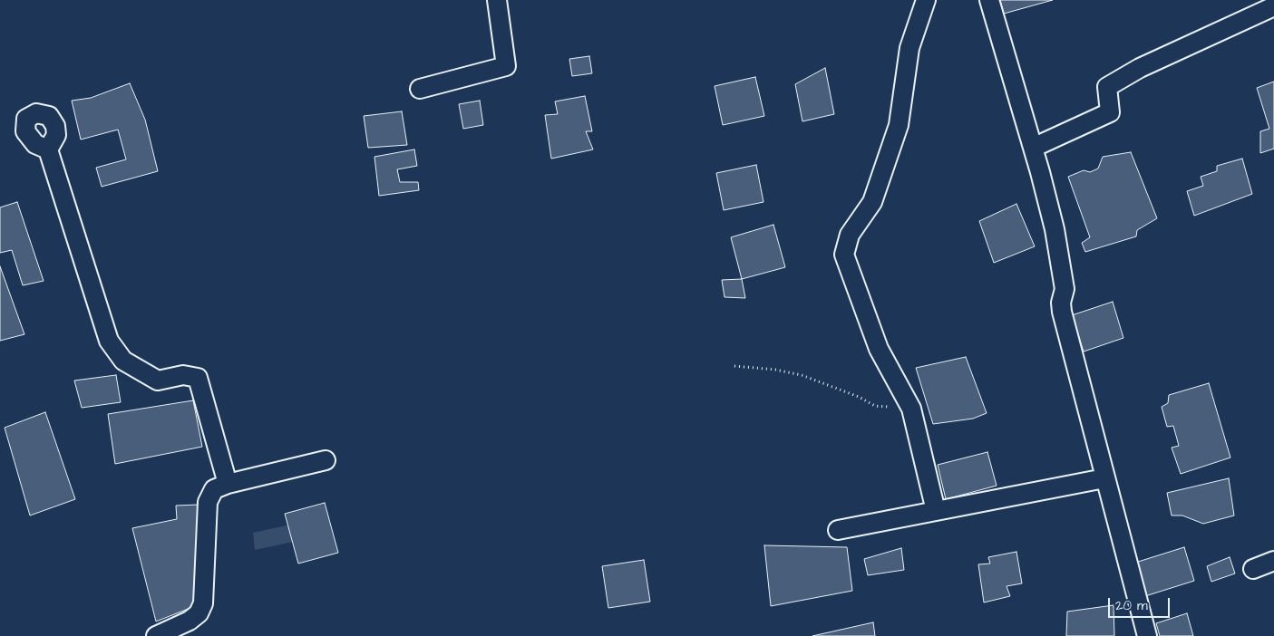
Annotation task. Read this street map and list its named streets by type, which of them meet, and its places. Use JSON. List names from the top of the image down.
{
  "scale_bar": "20 m"
}
